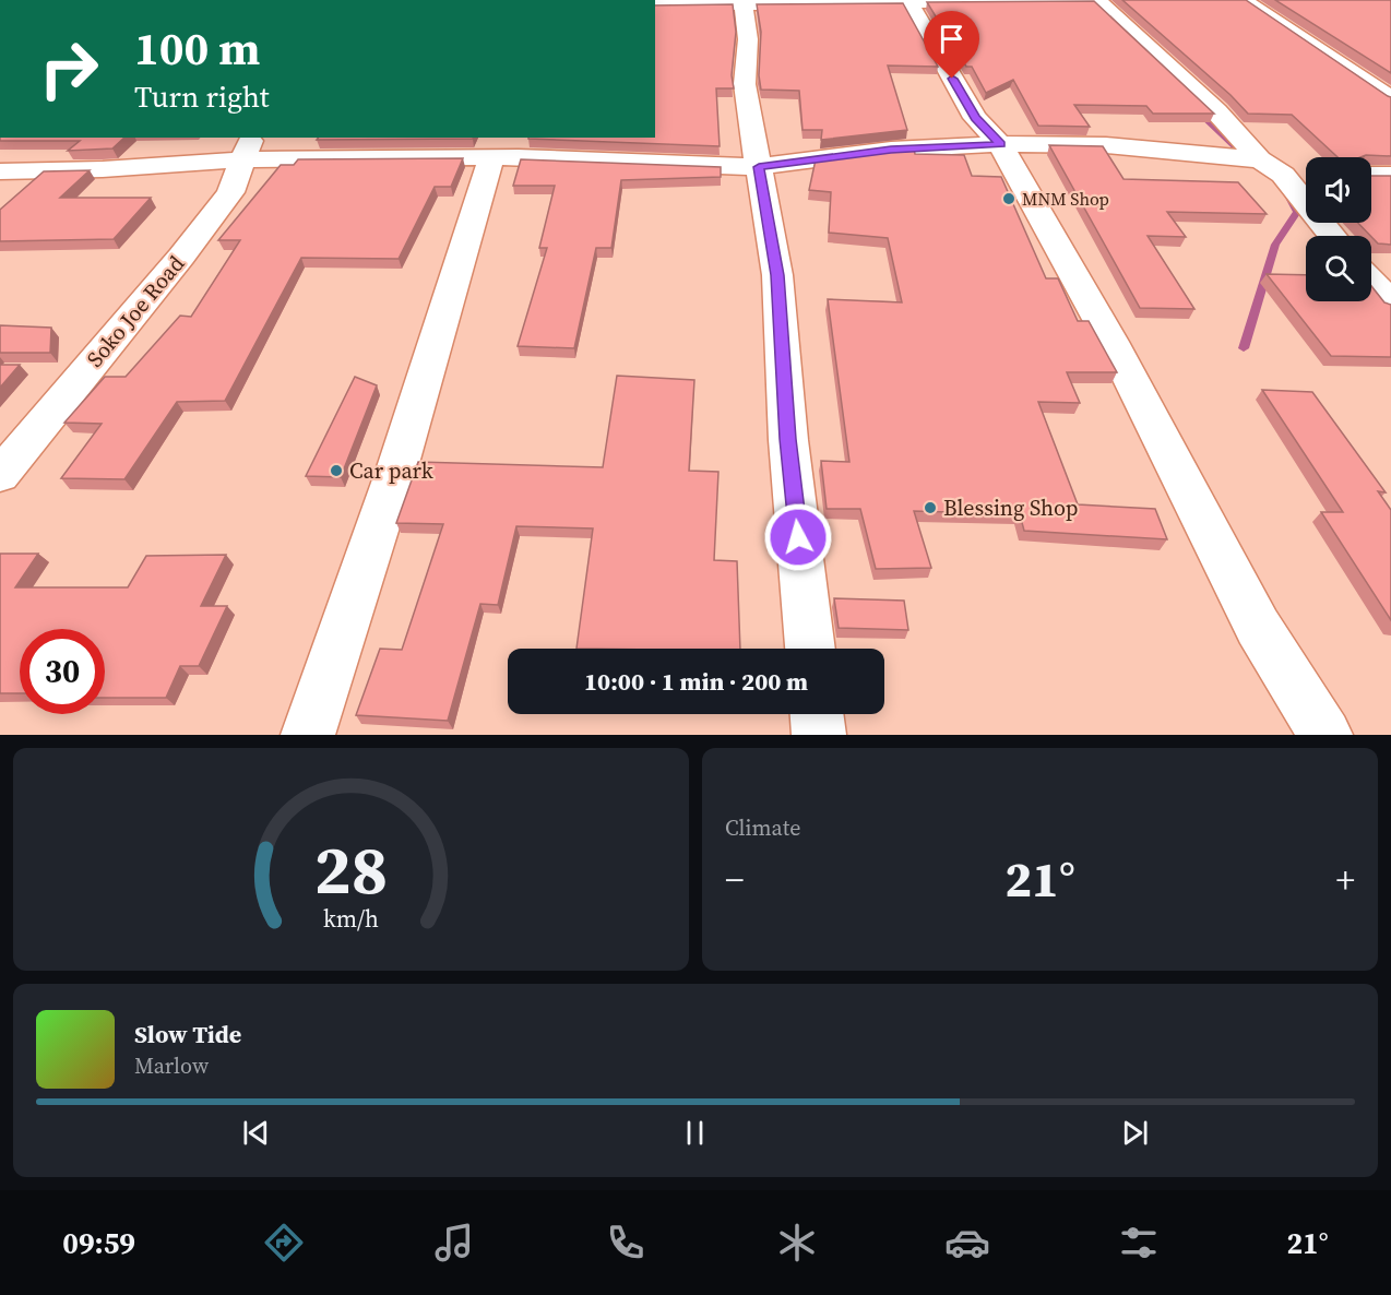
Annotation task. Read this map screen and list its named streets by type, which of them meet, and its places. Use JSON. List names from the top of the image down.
{
  "streets": {
    "street": ["Soko Joe Road"]
  },
  "places": ["MNM Shop", "Car park", "Blessing Shop"],
  "page": {
    "turn": ["100 m", "Turn right"],
    "limit": "30",
    "trip": "10:00 · 1 min · 200 m",
    "tile": "Climate",
    "heat": ["−", "21°", "+"],
    "song": ["Slow Tide", "Marlow"],
    "tabs": ["09:59", "21°"],
    "gauge": ["28", "km/h"]
  }
}
